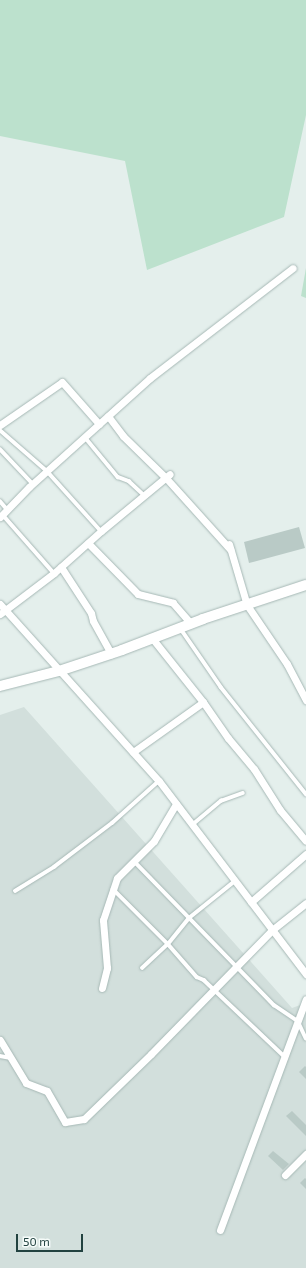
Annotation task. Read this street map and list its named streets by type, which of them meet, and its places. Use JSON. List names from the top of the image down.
{
  "scale_bar": "50 m"
}
